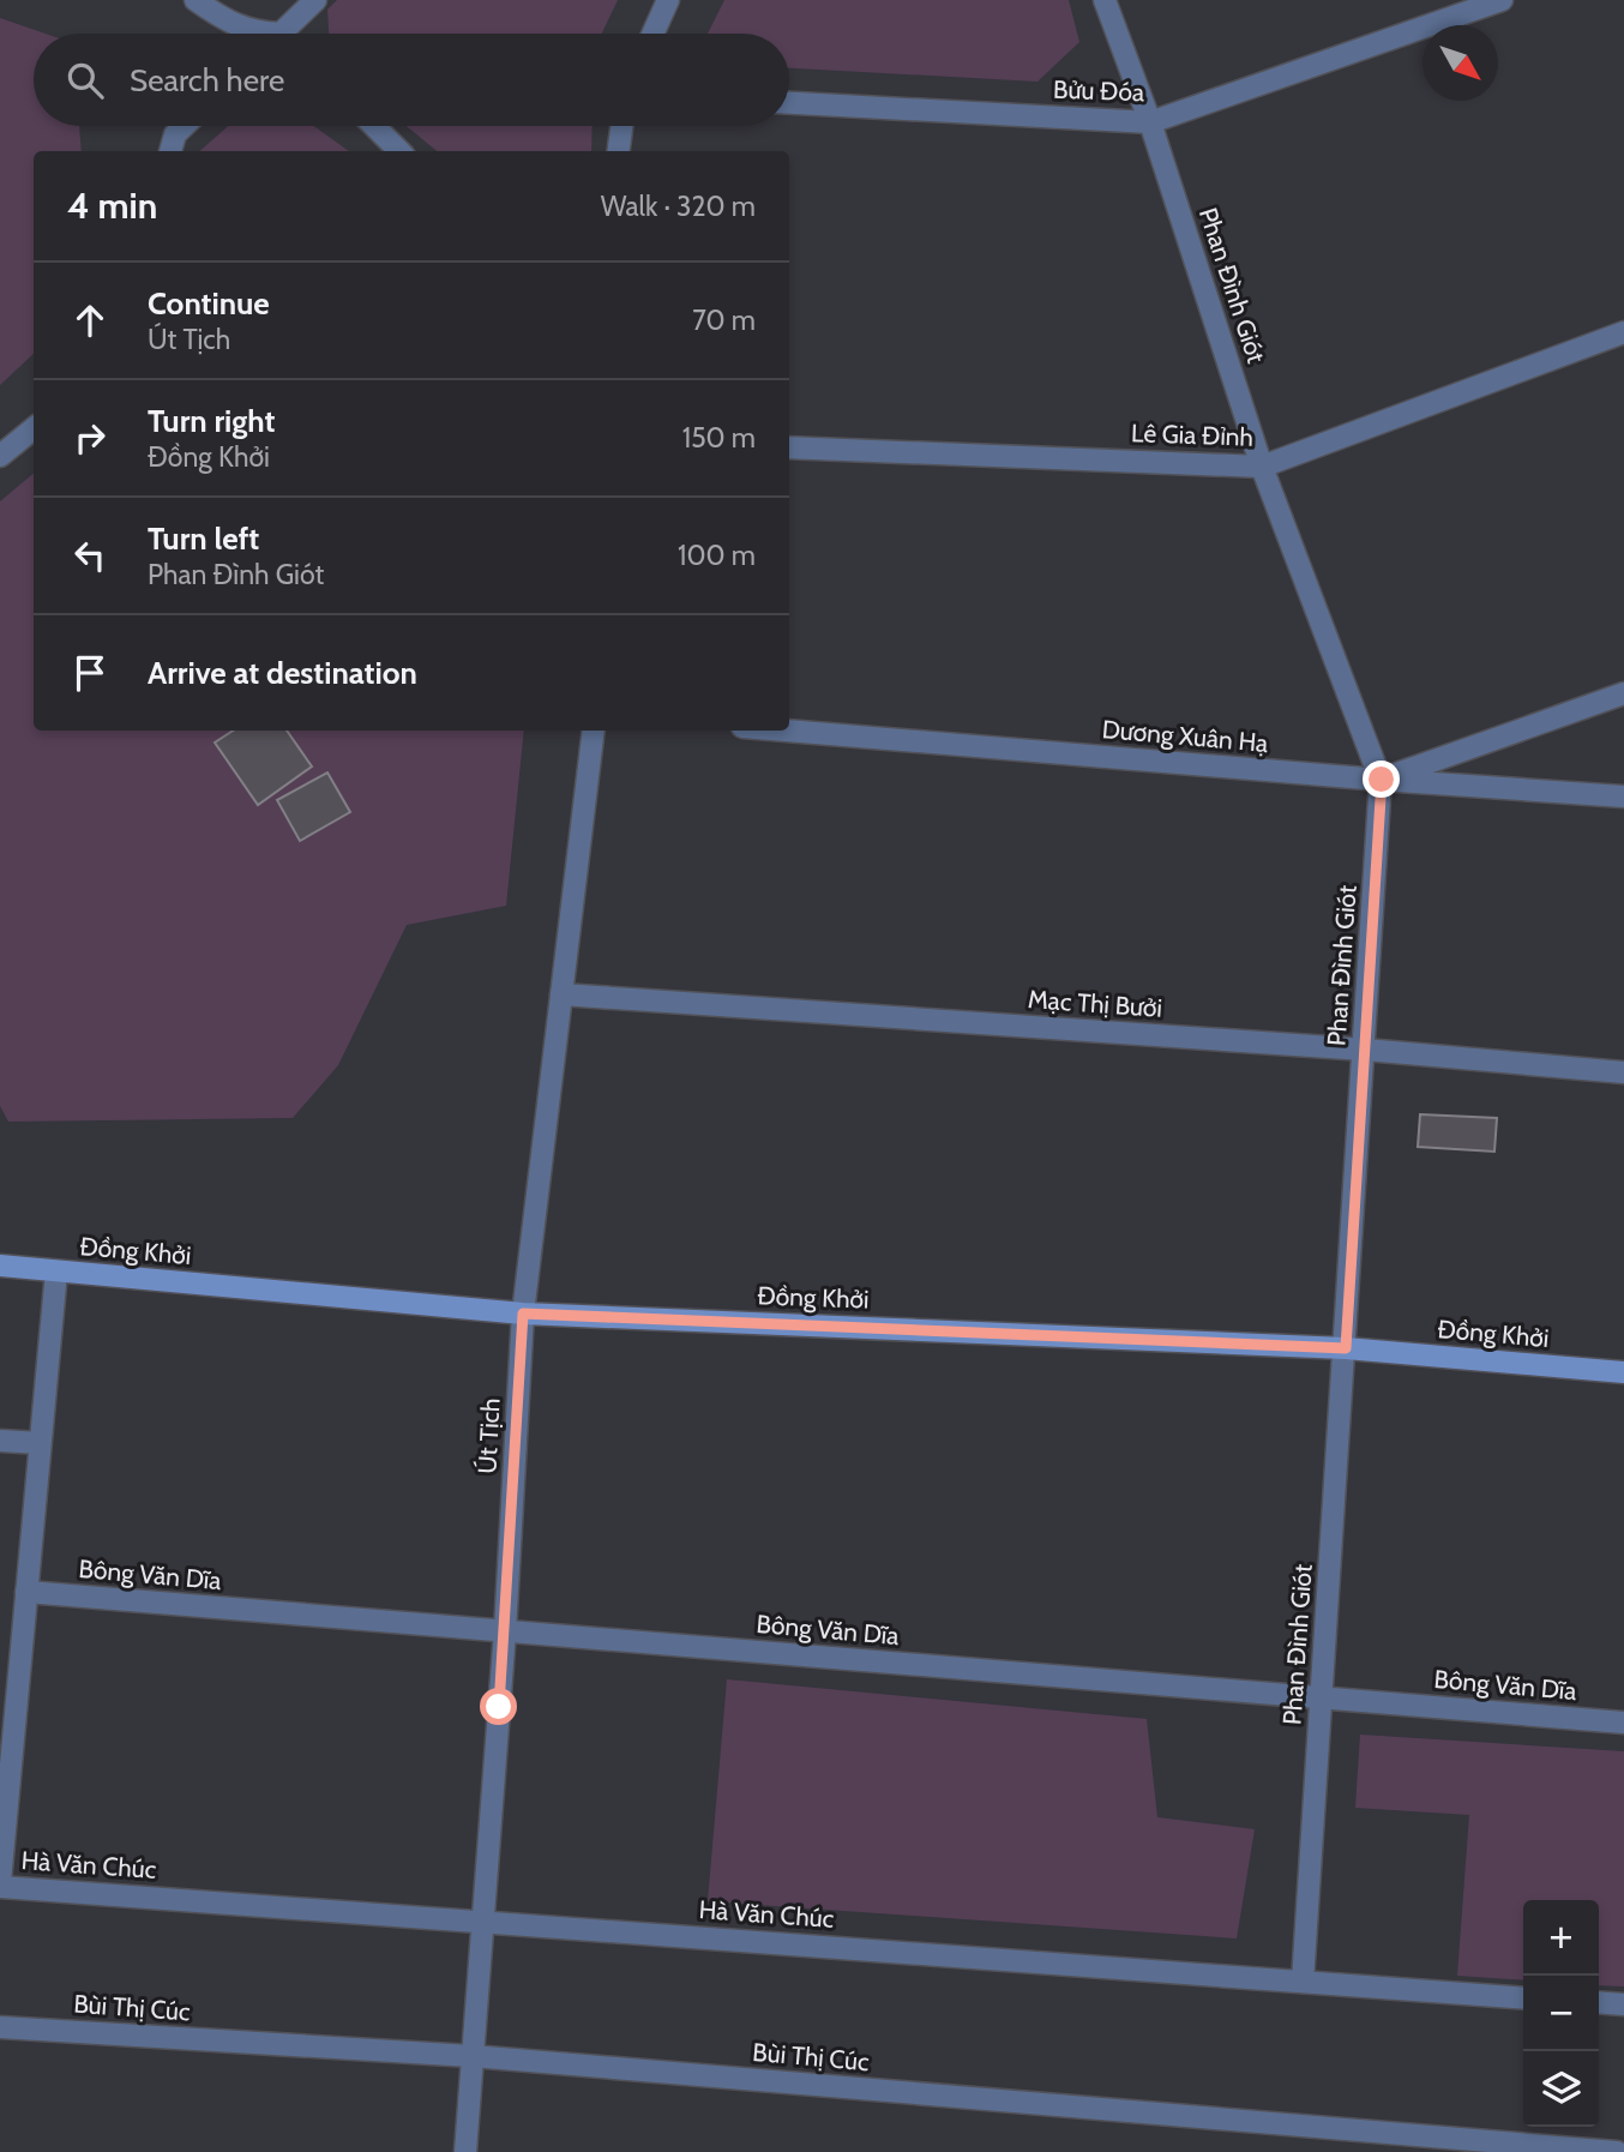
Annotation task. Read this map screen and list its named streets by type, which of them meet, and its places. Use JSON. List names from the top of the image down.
{
  "streets": {
    "street": [
      "Bửu Đóa",
      "Phan Đình Giót",
      "Lê Gia Đỉnh",
      "Dương Xuân Hạ",
      "Mạc Thị Bưởi",
      "Đồng Khởi",
      "Út Tịch",
      "Bông Văn Dĩa",
      "Hà Văn Chúc",
      "Bùi Thị Cúc"
    ]
  },
  "crossings": [
    ["Bửu Đóa", "Phan Đình Giót"],
    ["Phan Đình Giót", "Lê Gia Đỉnh"],
    ["Phan Đình Giót", "Dương Xuân Hạ"],
    ["Phan Đình Giót", "Mạc Thị Bưởi"],
    ["Phan Đình Giót", "Đồng Khởi"],
    ["Phan Đình Giót", "Bông Văn Dĩa"],
    ["Phan Đình Giót", "Hà Văn Chúc"],
    ["Mạc Thị Bưởi", "Út Tịch"],
    ["Đồng Khởi", "Út Tịch"],
    ["Út Tịch", "Bông Văn Dĩa"],
    ["Út Tịch", "Hà Văn Chúc"],
    ["Út Tịch", "Bùi Thị Cúc"]
  ],
  "north": "bottom right",
  "page": {
    "search": "Search here",
    "heading": ["4 min", "Walk · 320 m"],
    "list": [
      ["Continue", "Út Tịch", "70 m"],
      ["Turn right", "Đồng Khởi", "150 m"],
      ["Turn left", "Phan Đình Giót", "100 m"],
      "Arrive at destination"
    ],
    "map_buttons": ["+", "−"]
  }
}
